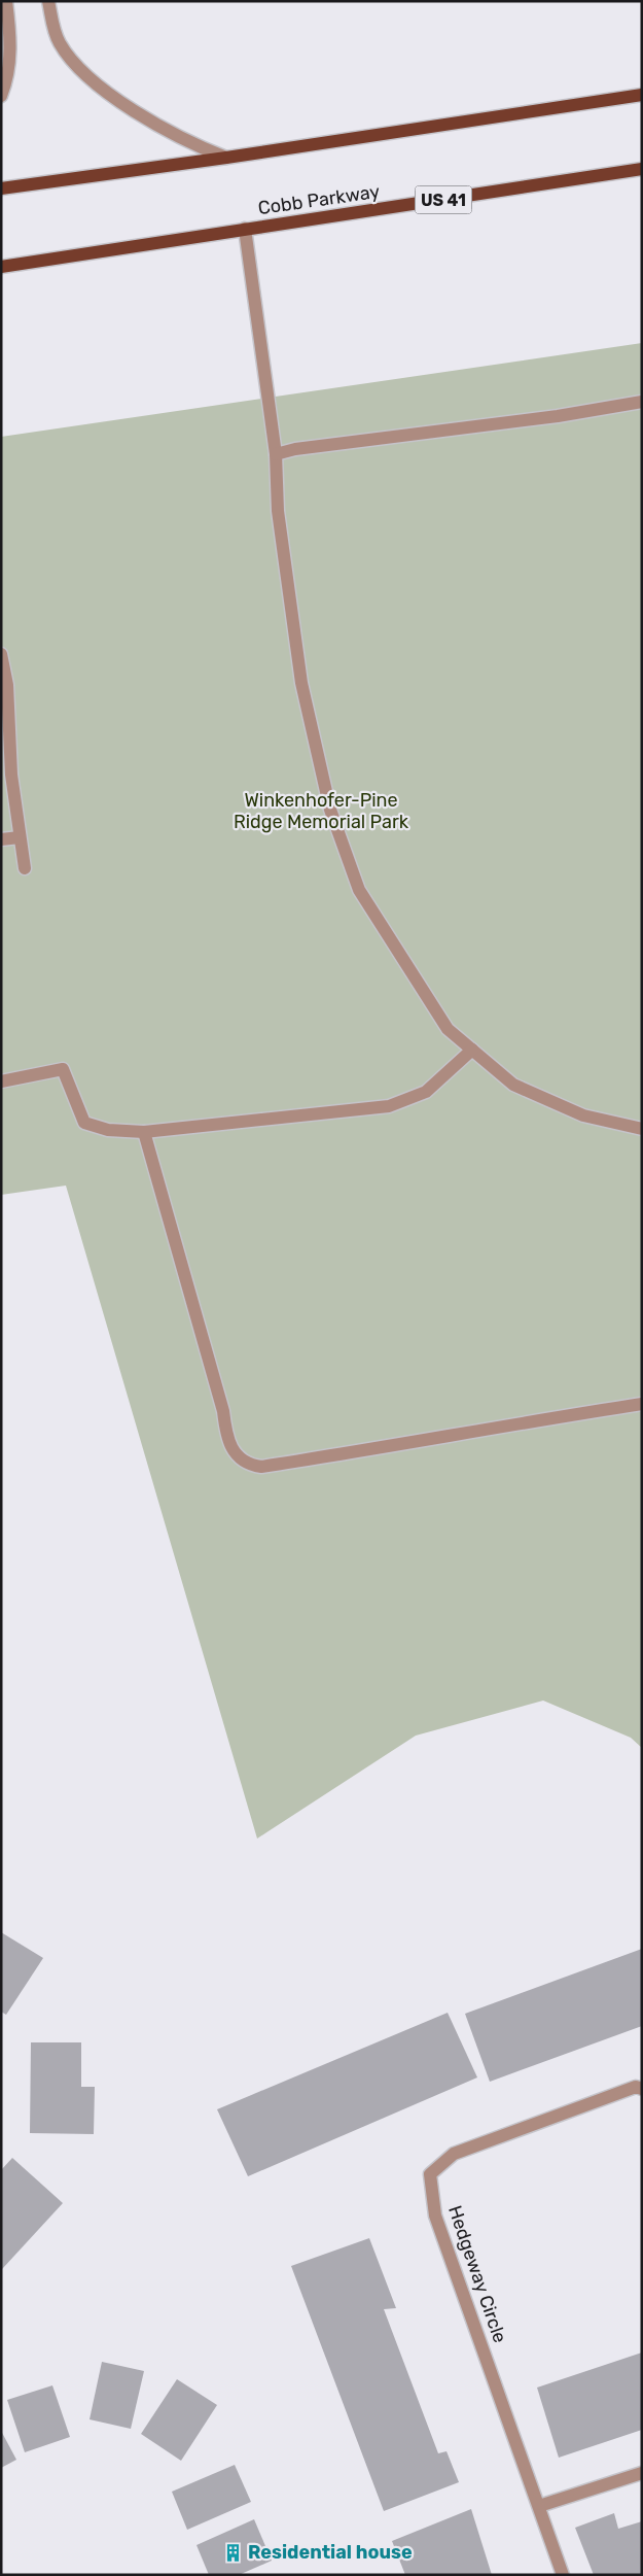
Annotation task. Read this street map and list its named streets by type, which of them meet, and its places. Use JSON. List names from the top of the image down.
{
  "streets": {
    "main road": ["Cobb Parkway", "US 41"],
    "street": ["Hedgeway Circle"]
  },
  "parks": ["Winkenhofer-Pine Ridge Memorial Park"],
  "places": {
    "building": ["Residential house"]
  }
}
